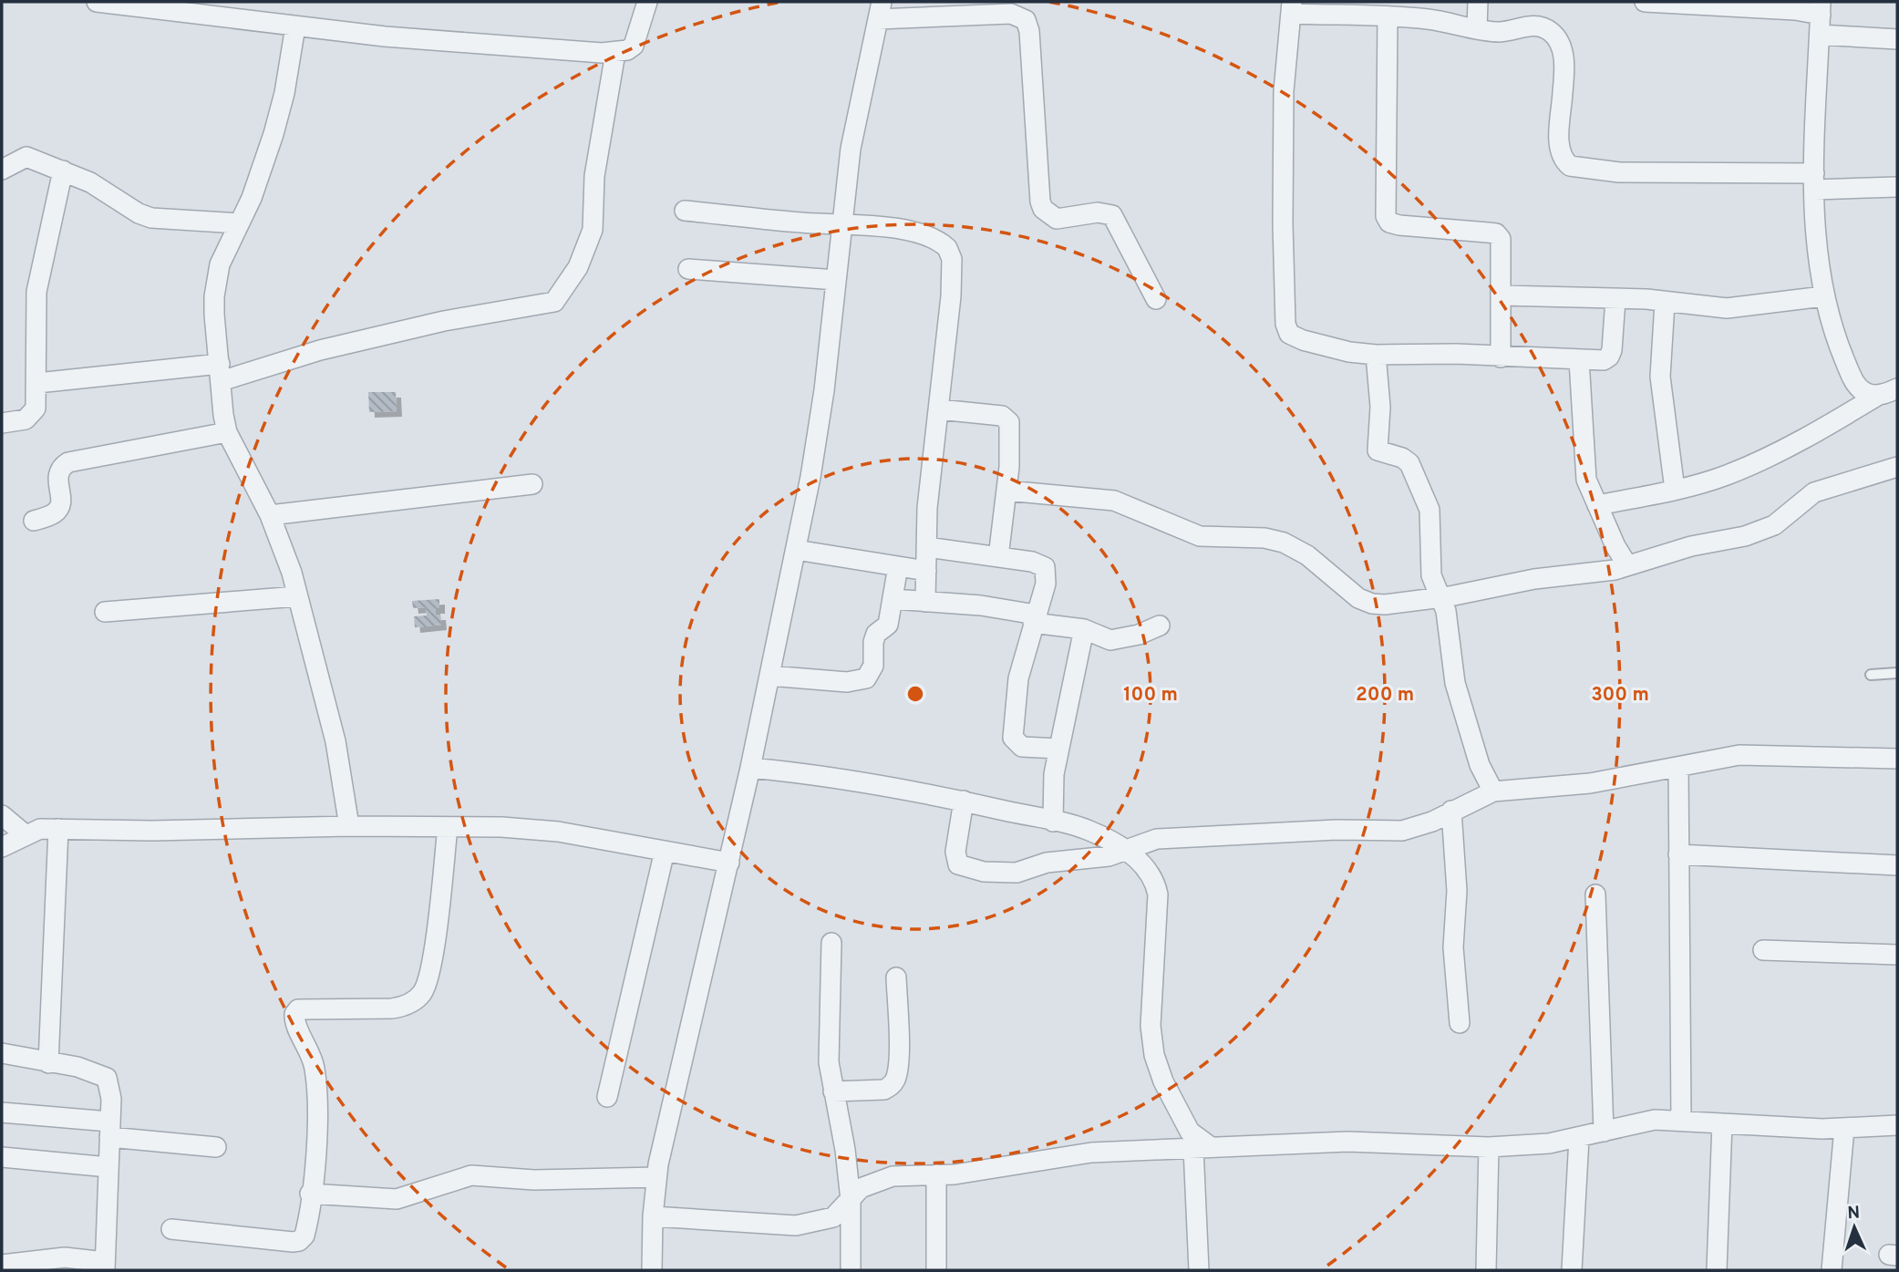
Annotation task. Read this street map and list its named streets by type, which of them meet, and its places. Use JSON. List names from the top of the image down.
{
  "north": "top",
  "rings": ["100 m", "200 m", "300 m"]
}
